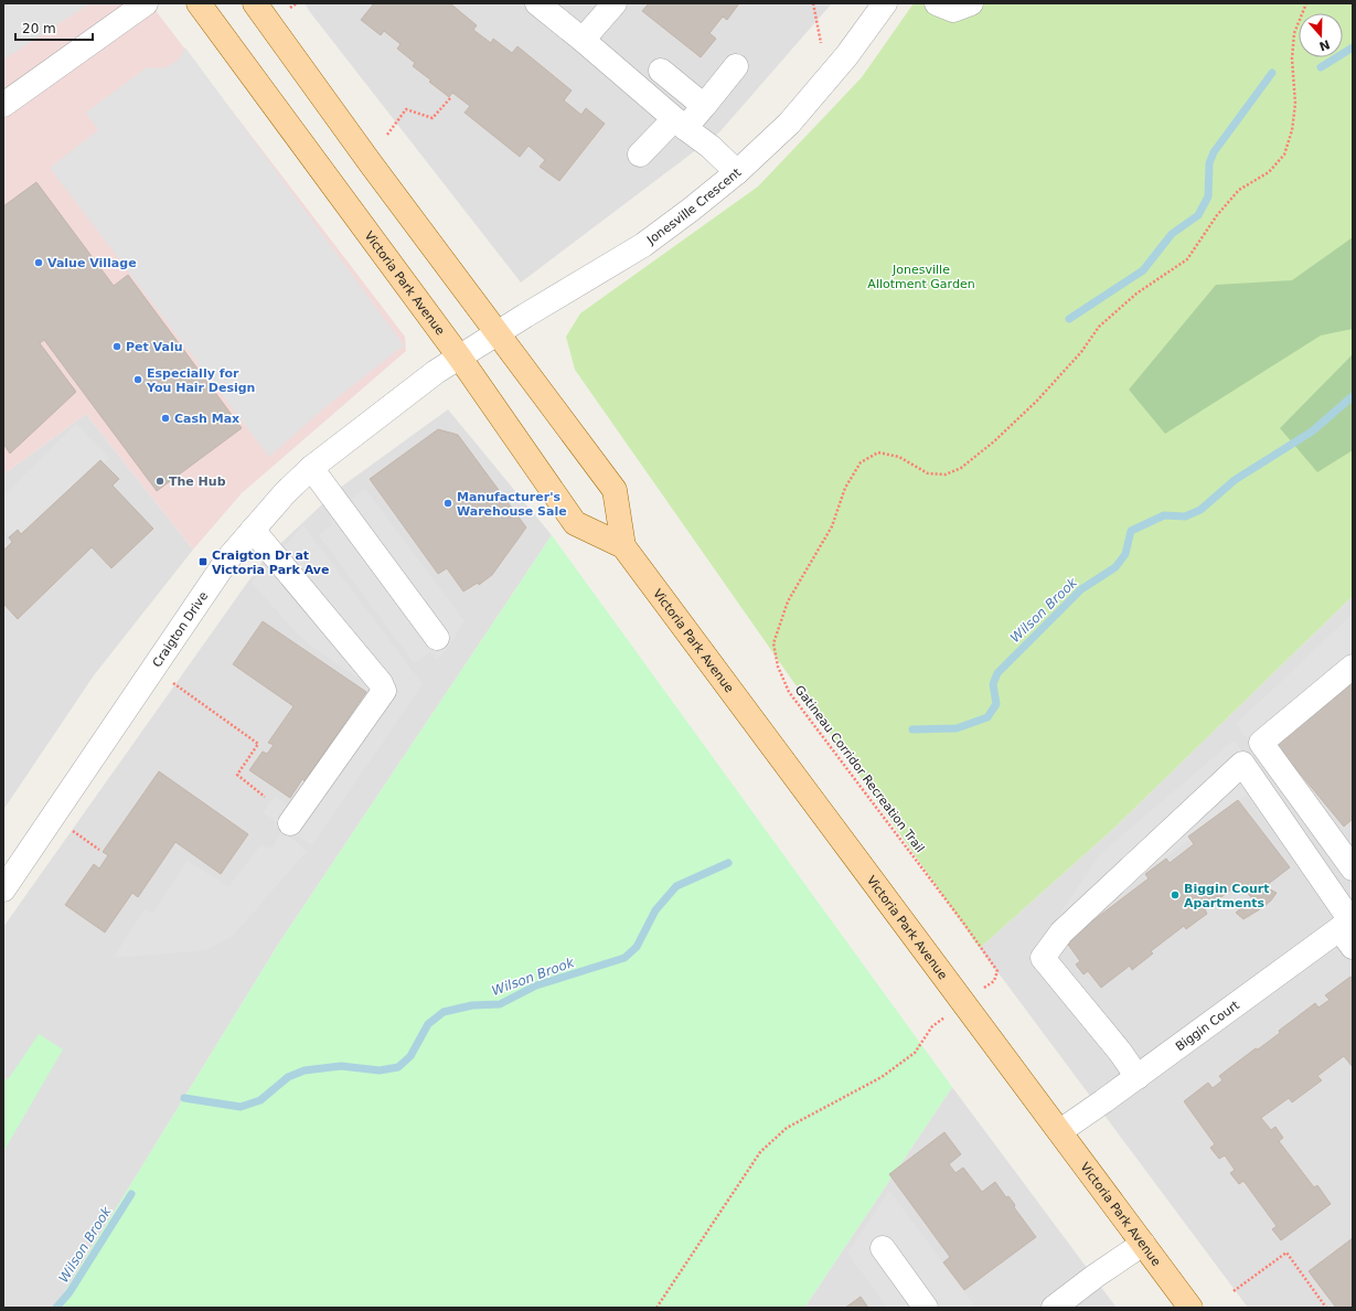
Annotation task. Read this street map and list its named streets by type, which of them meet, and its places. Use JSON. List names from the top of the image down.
{
  "streets": {
    "main road": ["Victoria Park Avenue"],
    "street": ["Jonesville Crescent", "Craigton Drive", "Biggin Court"],
    "path": ["Gatineau Corridor Recreation Trail"]
  },
  "crossings": [
    ["Jonesville Crescent", "Victoria Park Avenue"],
    ["Jonesville Crescent", "Craigton Drive"],
    ["Victoria Park Avenue", "Craigton Drive"],
    ["Victoria Park Avenue", "Biggin Court"]
  ],
  "water": ["Wilson Brook"],
  "parks": ["Jonesville Allotment Garden"],
  "places": {
    "other": [
      "Value Village",
      "Pet Valu",
      "Especially for You Hair Design",
      "Cash Max",
      "The Hub",
      "Manufacturer's Warehouse Sale",
      "Biggin Court Apartments"
    ],
    "transit": ["Craigton Dr at Victoria Park Ave"]
  },
  "scale_bar": "20 m",
  "north": "bottom"
}
